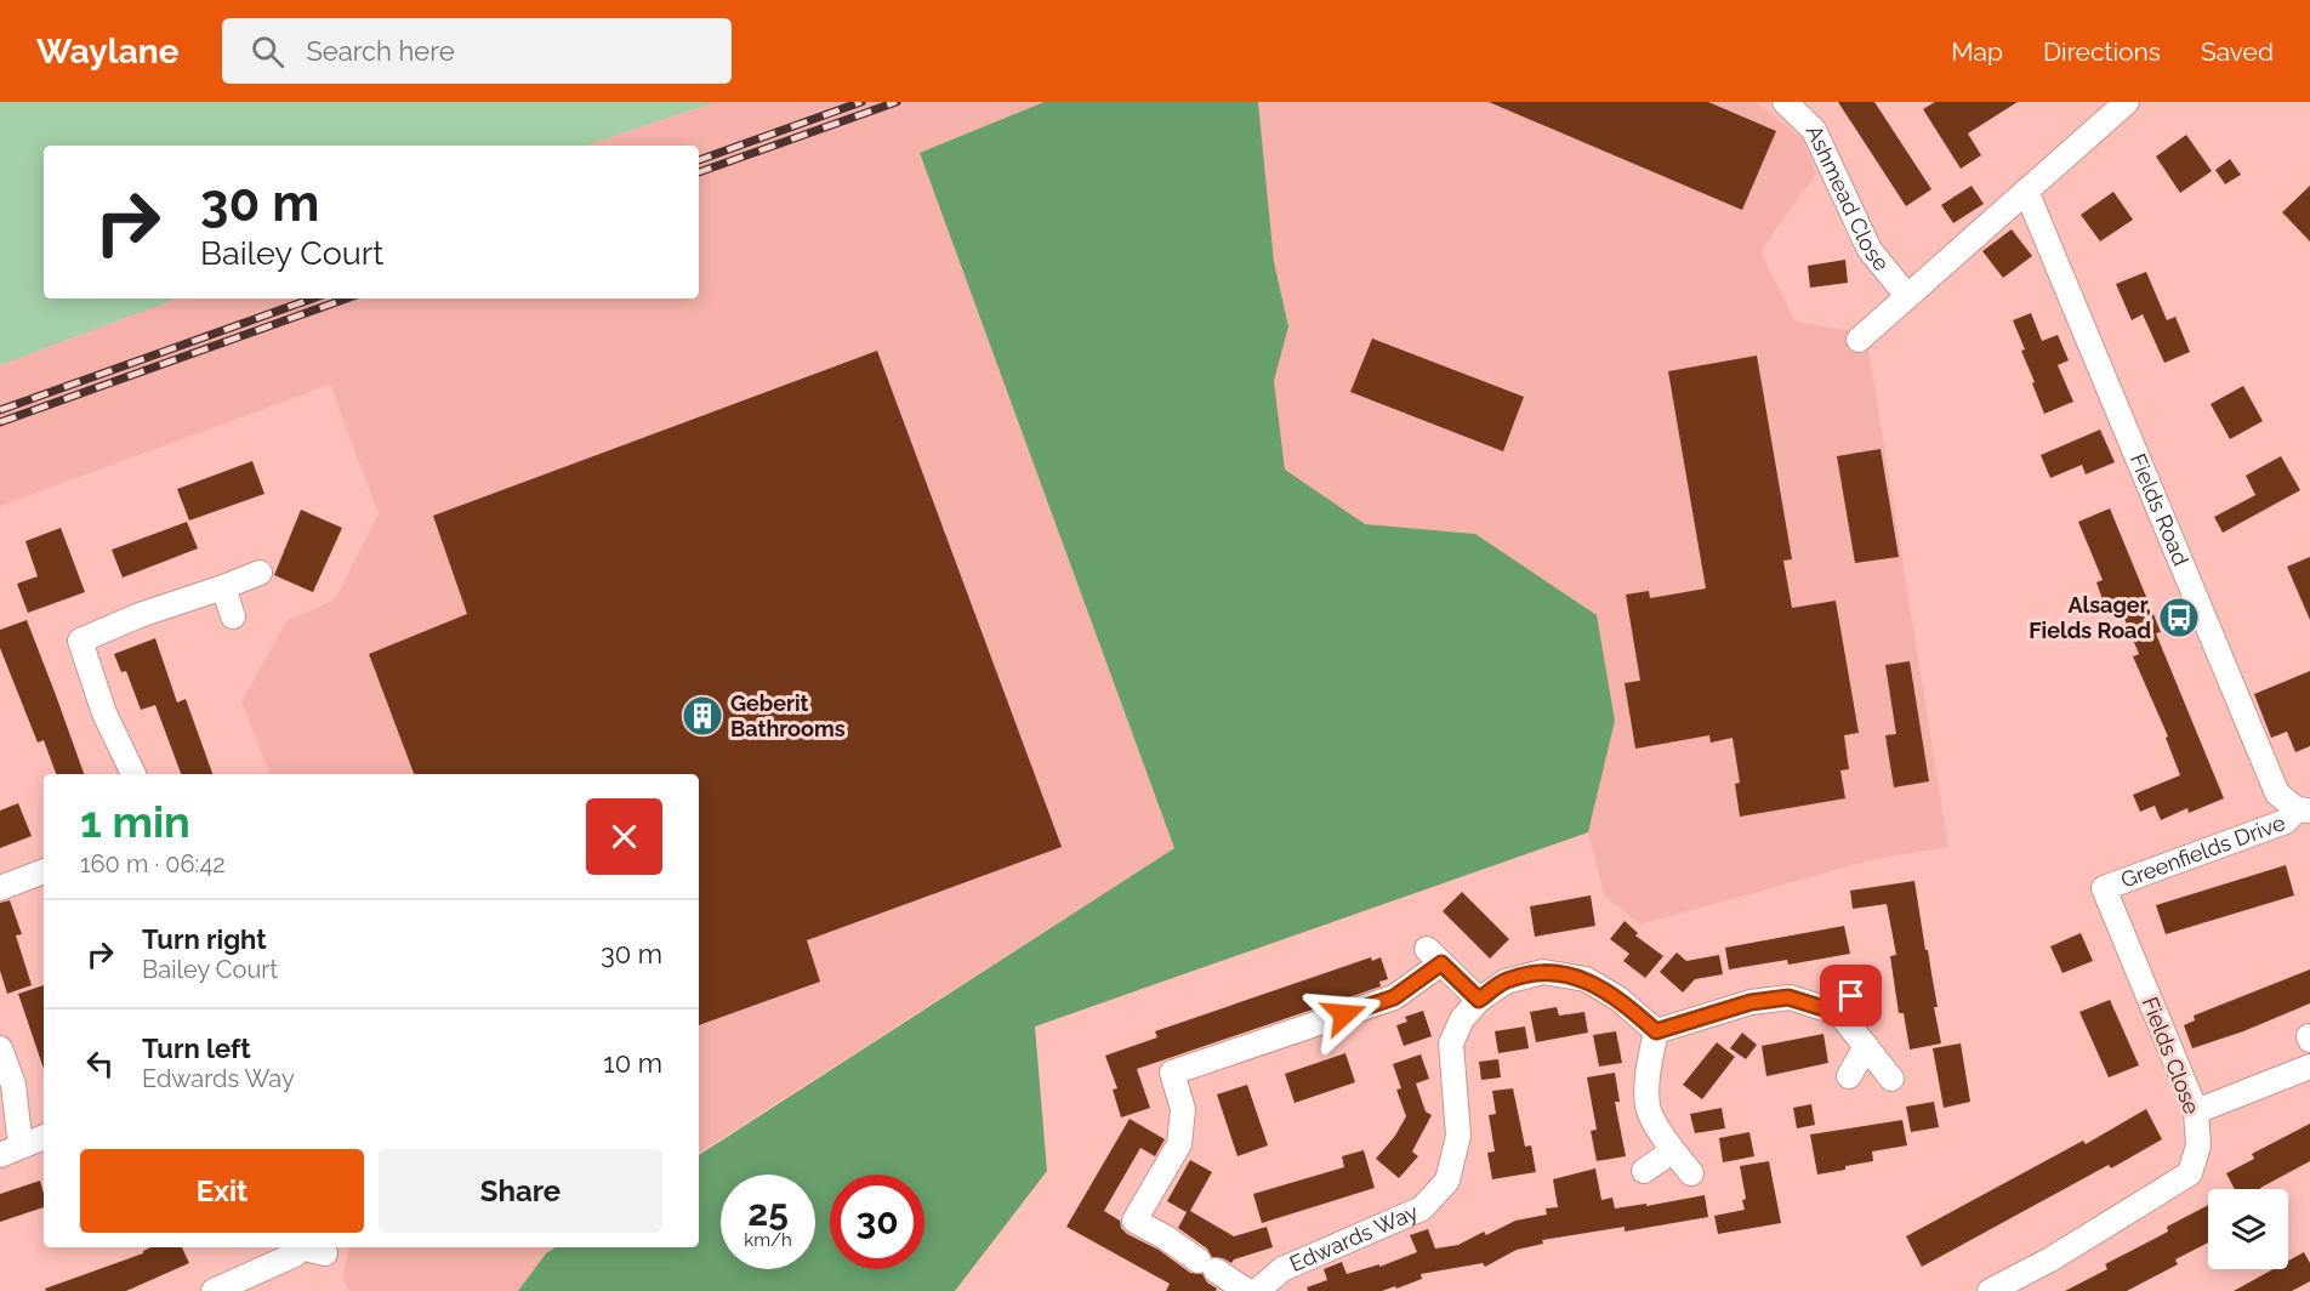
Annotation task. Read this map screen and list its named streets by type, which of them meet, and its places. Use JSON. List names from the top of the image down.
{
  "streets": {
    "street": [
      "Ashmead Close",
      "Fields Road",
      "Greenfields Drive",
      "Fields Close",
      "Edwards Way"
    ]
  },
  "crossings": [
    ["Fields Road", "Greenfields Drive"],
    ["Greenfields Drive", "Fields Close"]
  ],
  "places": {
    "bus stop": ["Alsager, Fields Road"],
    "building": ["Geberit Bathrooms"]
  },
  "page": {
    "header": "Waylane",
    "search": "Search here",
    "nav": ["Map", "Directions", "Saved"],
    "turn": ["30 m", "Bailey Court"],
    "heading": ["1 min", "160 m · 06:42"],
    "list": [
      {
        "name": "Turn right",
        "note": "Bailey Court",
        "value": "30 m"
      },
      {
        "name": "Turn left",
        "note": "Edwards Way",
        "value": "10 m"
      }
    ],
    "buttons": ["Exit", "Share"],
    "speed": "25 km/h",
    "limit": "30"
  }
}
